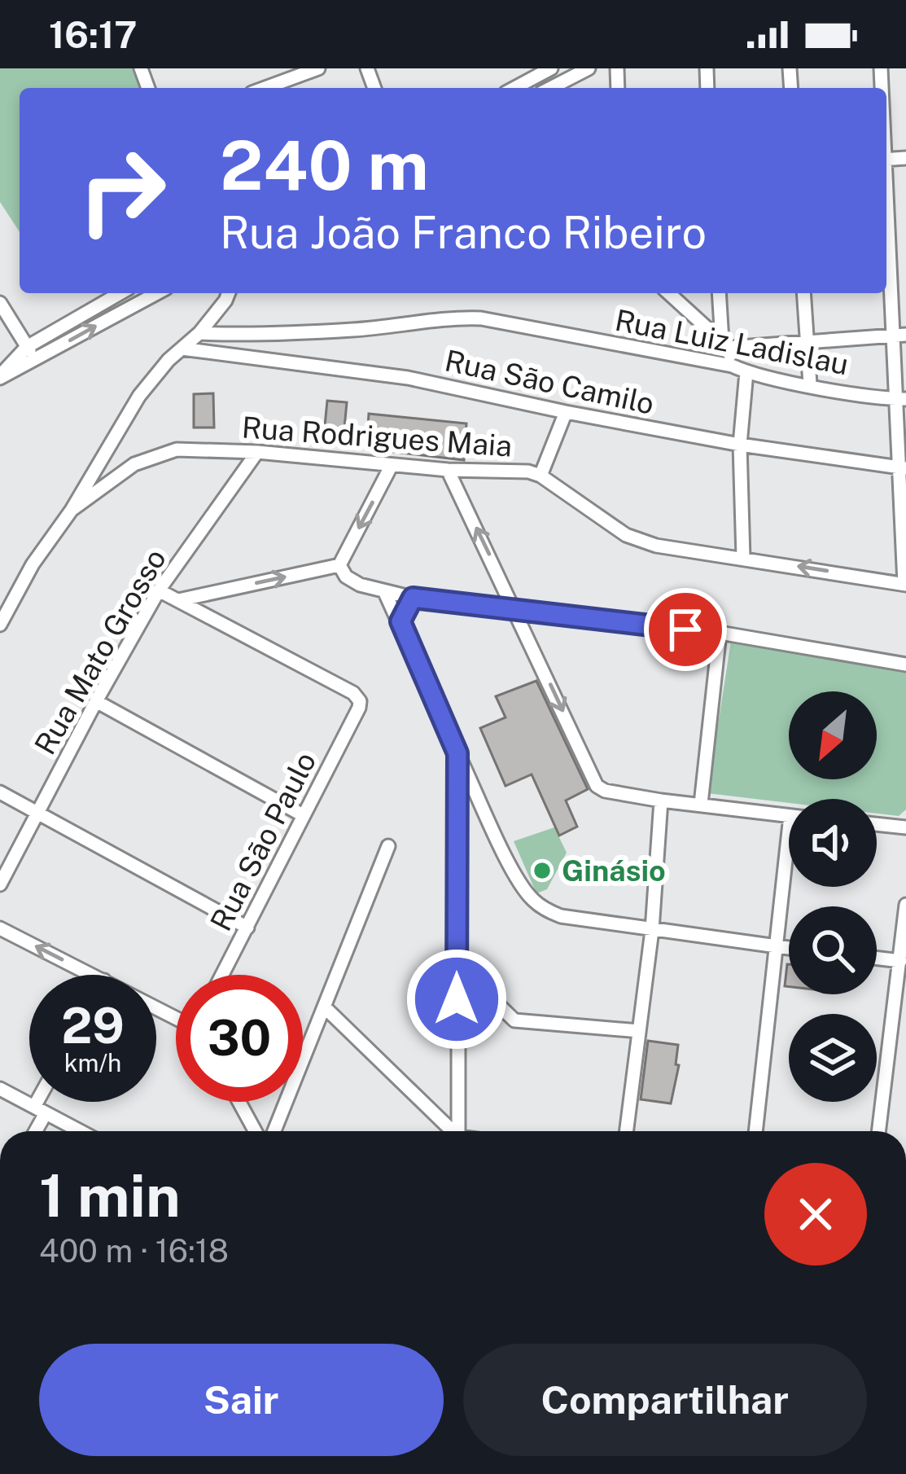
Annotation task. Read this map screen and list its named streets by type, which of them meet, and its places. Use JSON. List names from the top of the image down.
{
  "streets": {
    "street": [
      "Rua Luiz Ladislau",
      "Rua São Camilo",
      "Rua Rodrigues Maia",
      "Rua Mato Grosso",
      "Rua São Paulo"
    ]
  },
  "crossings": [
    ["Rua Rodrigues Maia", "Rua Mato Grosso"]
  ],
  "places": ["Ginásio"],
  "north": "bottom left",
  "page": {
    "status": "16:17",
    "turn": ["240 m", "Rua João Franco Ribeiro"],
    "speed": "29 km/h",
    "limit": "30",
    "heading": ["1 min", "400 m · 16:18"],
    "buttons": ["Sair", "Compartilhar"]
  }
}
